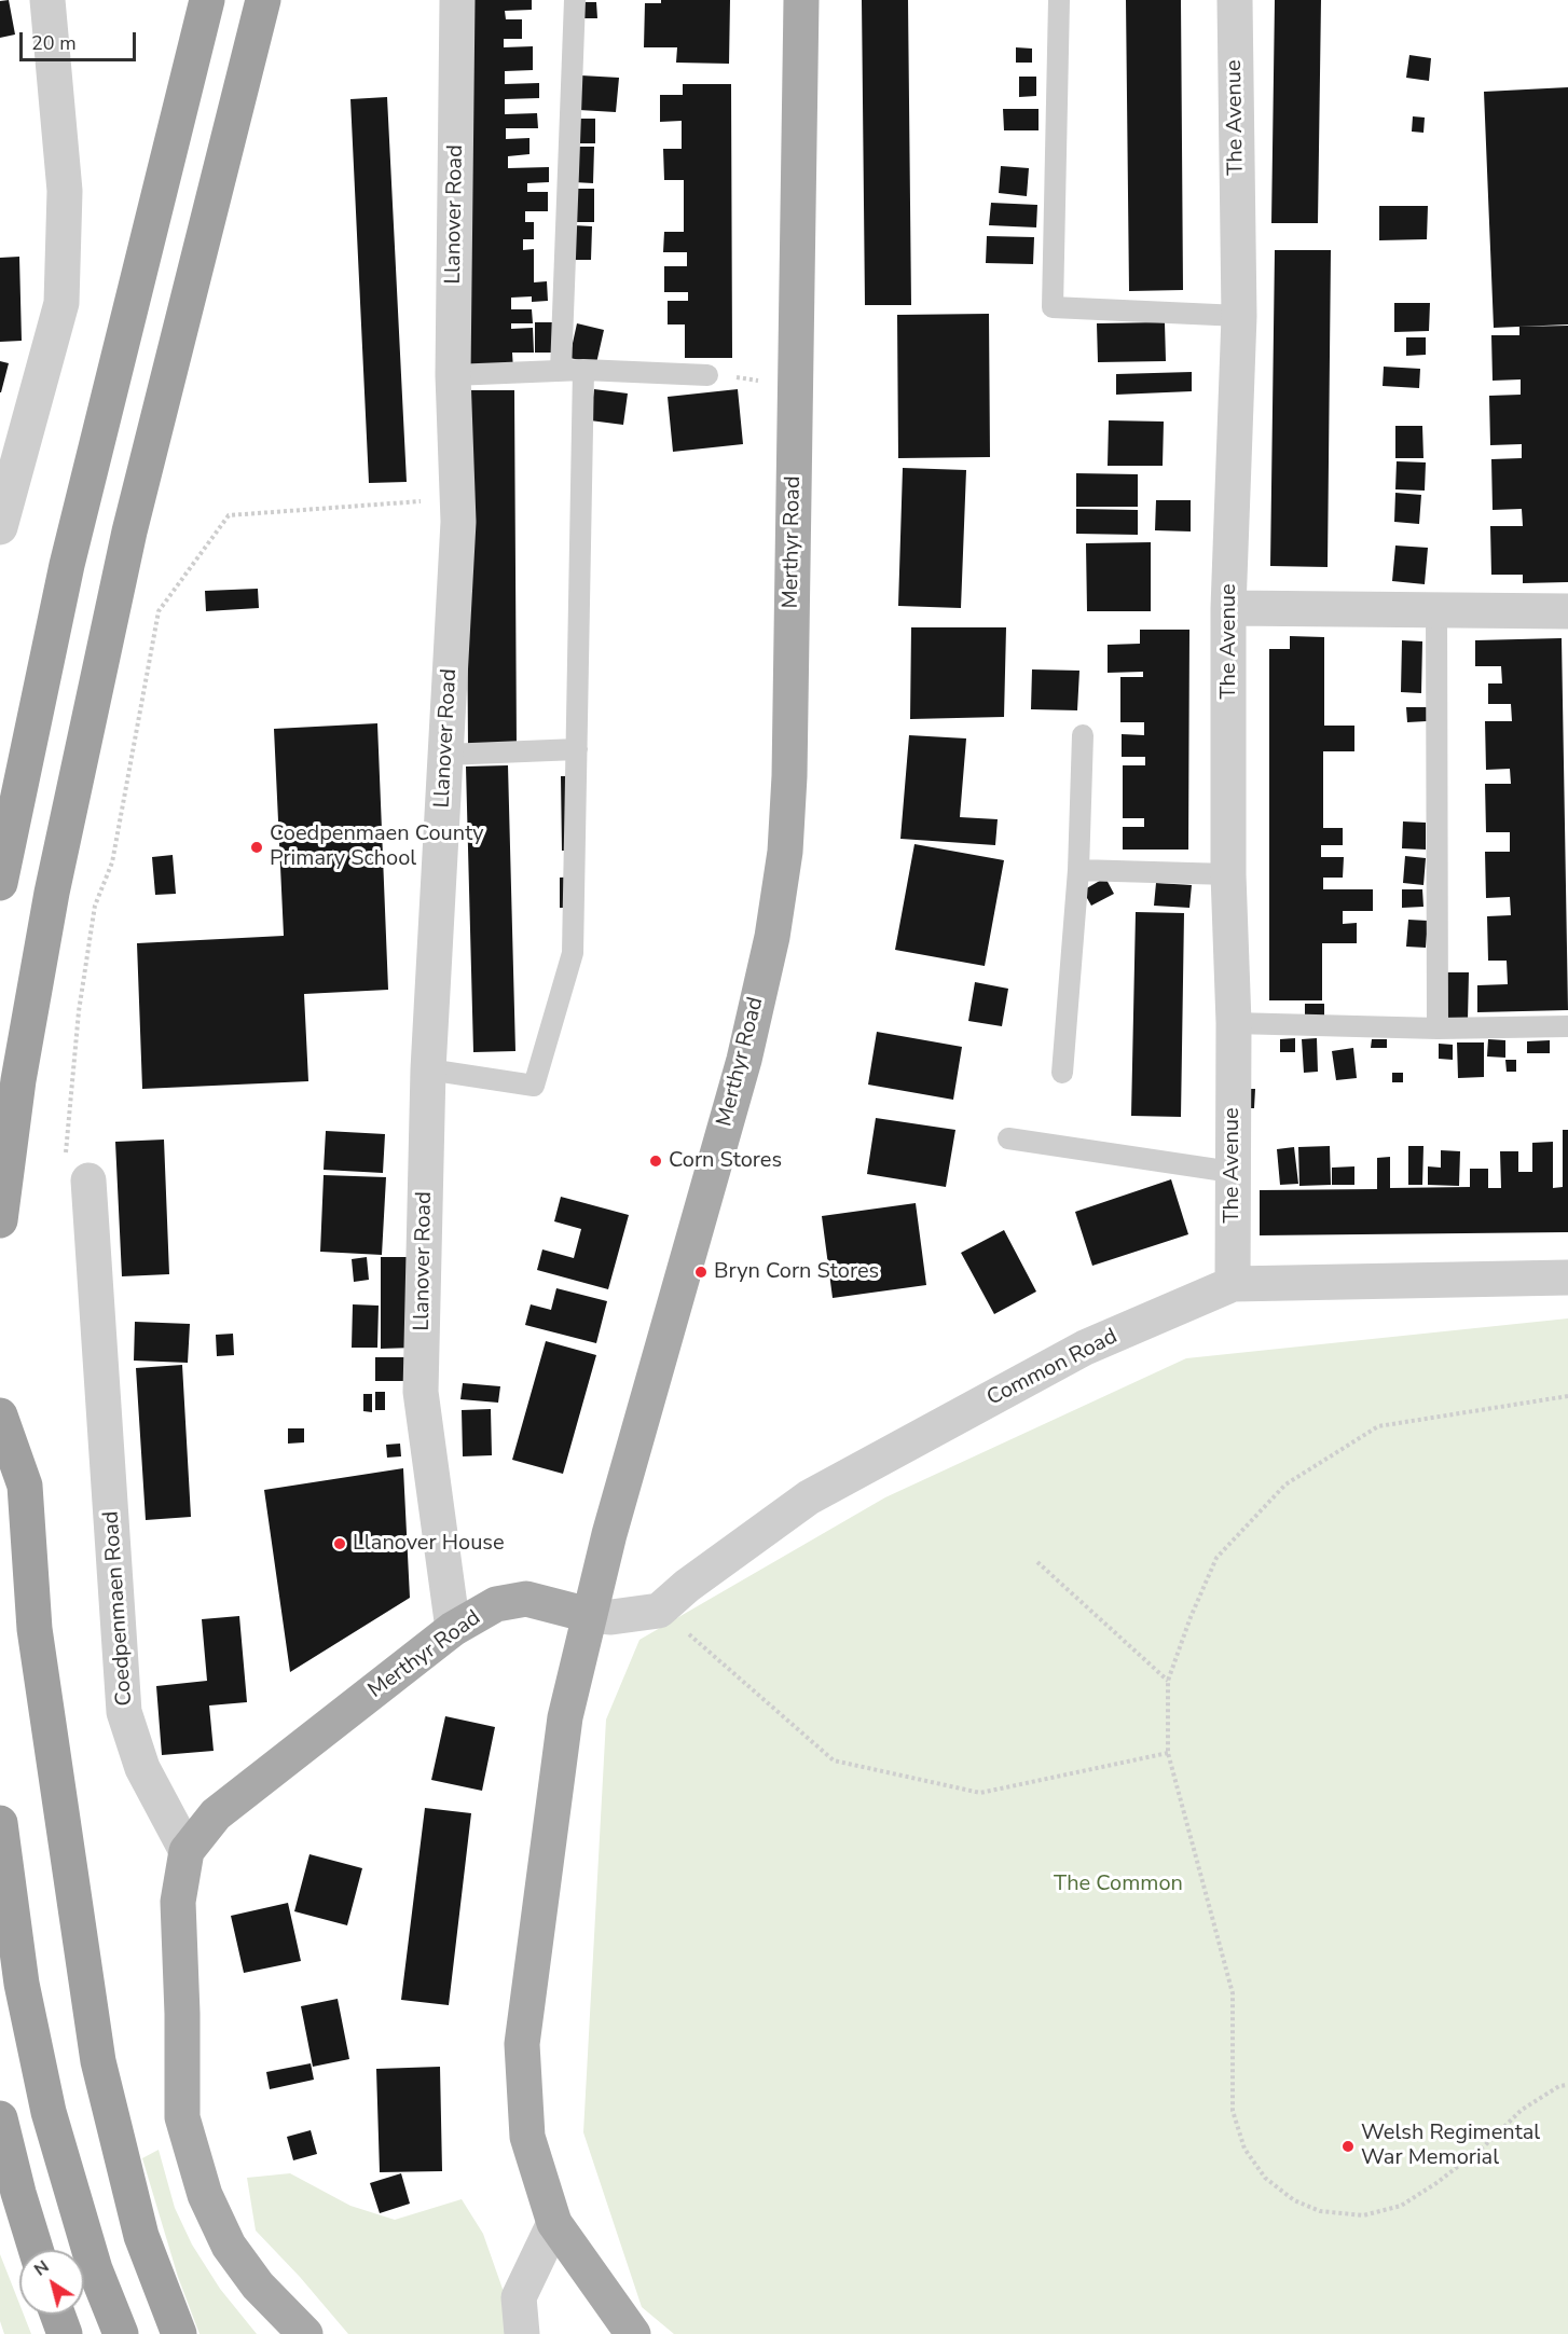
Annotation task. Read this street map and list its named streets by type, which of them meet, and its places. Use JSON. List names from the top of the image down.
{
  "streets": {
    "main road": ["Merthyr Road"],
    "street": [
      "The Avenue",
      "Llanover Road",
      "Common Road",
      "Coedpenmaen Road"
    ]
  },
  "crossings": [
    ["The Avenue", "Common Road"],
    ["Llanover Road", "Merthyr Road"],
    ["Merthyr Road", "Common Road"],
    ["Merthyr Road", "Coedpenmaen Road"]
  ],
  "parks": ["The Common"],
  "places": [
    "Coedpenmaen County Primary School",
    "Corn Stores",
    "Bryn Corn Stores",
    "Llanover House",
    "Welsh Regimental War Memorial"
  ],
  "scale_bar": "20 m",
  "north": "top left"
}
